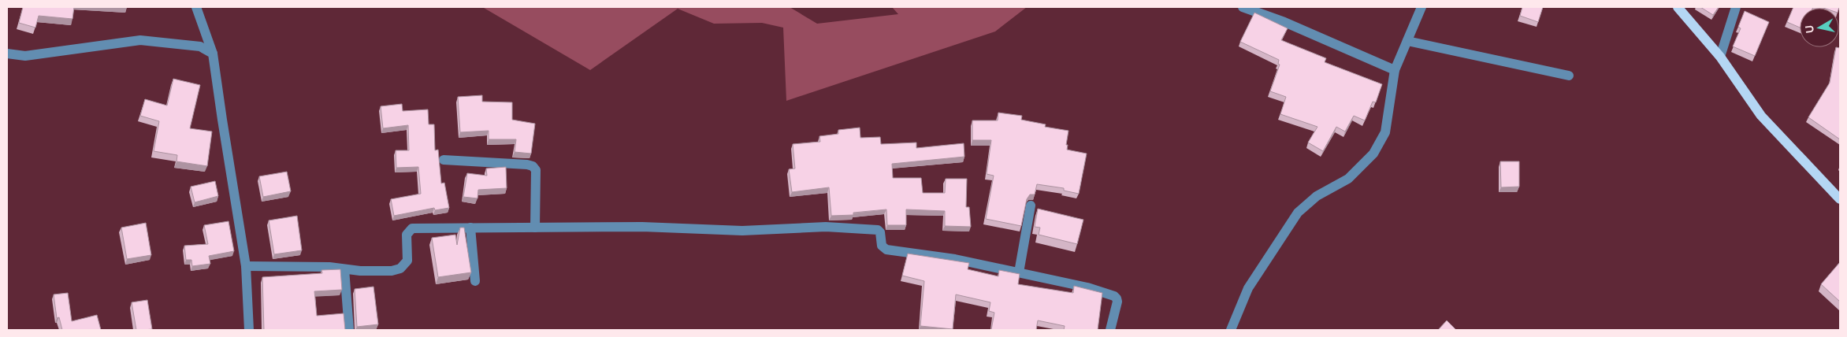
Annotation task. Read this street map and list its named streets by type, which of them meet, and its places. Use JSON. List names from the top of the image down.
{
  "north": "left"
}
